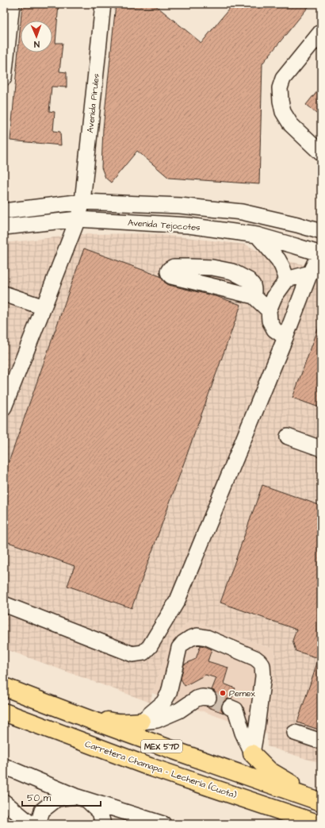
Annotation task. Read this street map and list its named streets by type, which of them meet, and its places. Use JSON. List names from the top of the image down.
{
  "streets": {
    "highway": ["MEX 57D", "Carretera Chamapa - Lechería (Cuota)"],
    "street": ["Avenida Pirules", "Avenida Tejocotes"]
  },
  "crossings": [
    ["Avenida Pirules", "Avenida Tejocotes"]
  ],
  "places": ["Pemex"],
  "scale_bar": "50 m",
  "north": "bottom"
}
